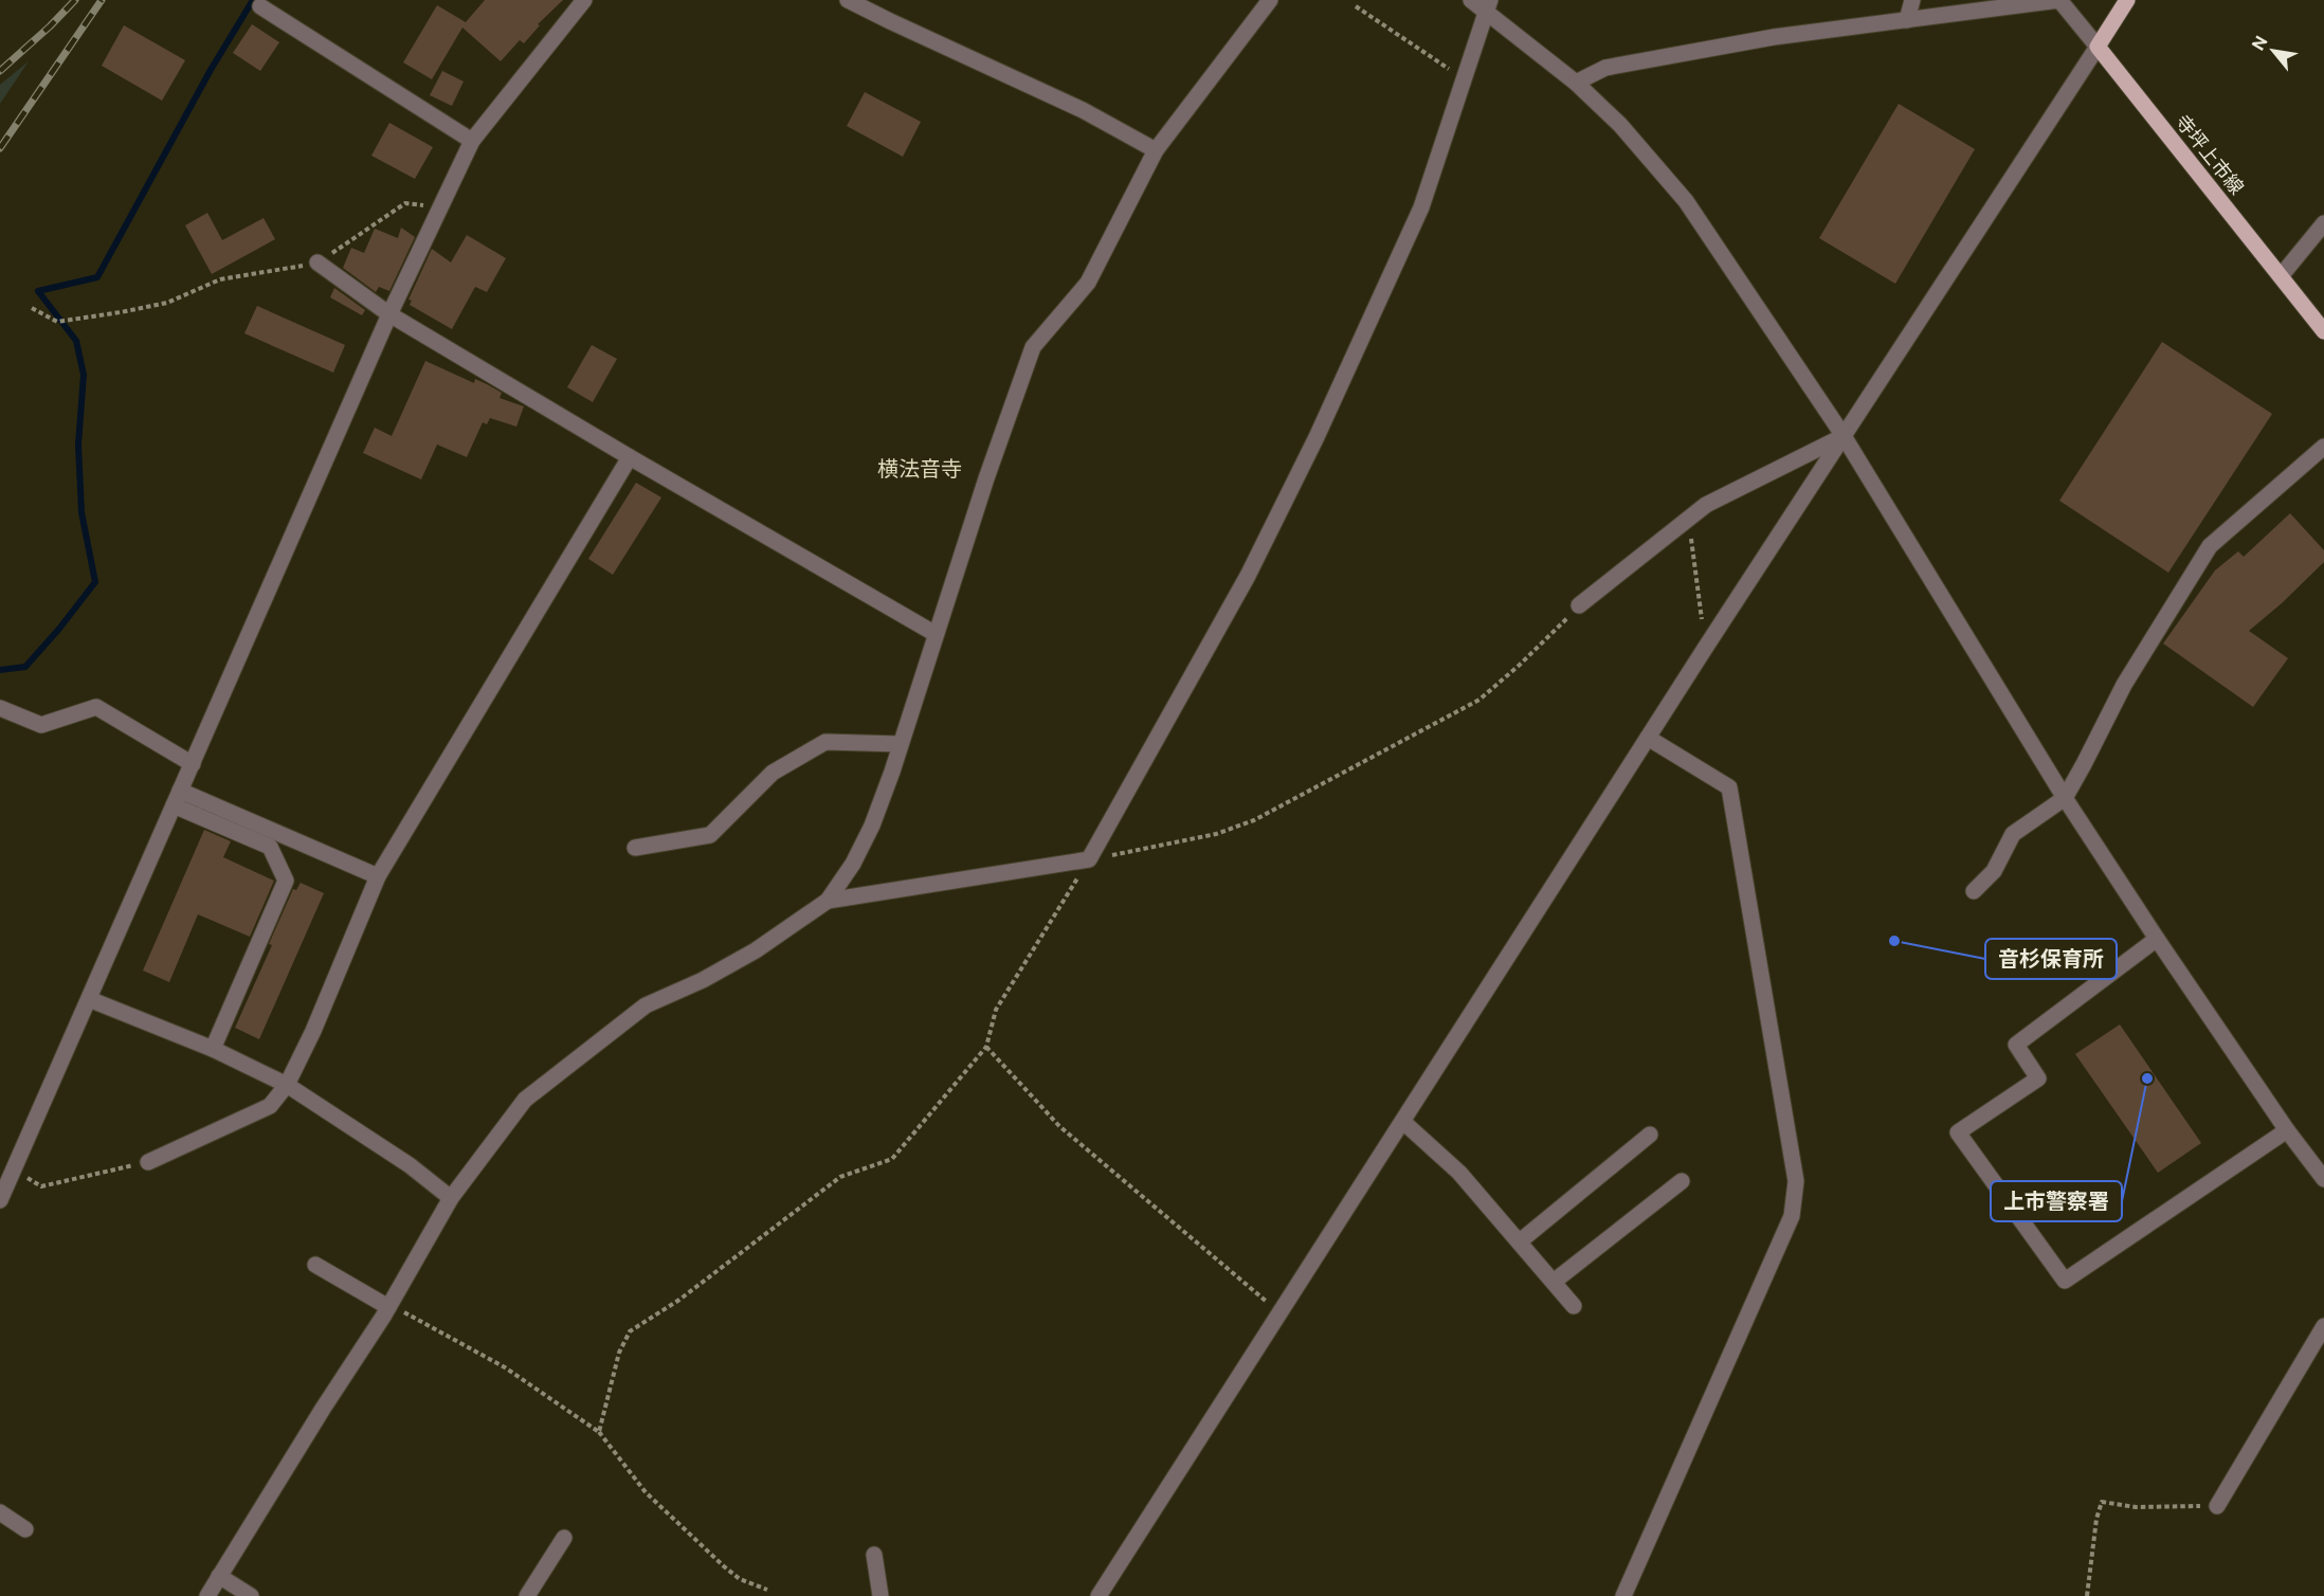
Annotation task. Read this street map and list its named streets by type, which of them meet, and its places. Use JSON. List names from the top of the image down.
{
  "streets": {
    "main road": ["寺坪上市線"]
  },
  "districts": ["横法音寺"],
  "places": ["音杉保育所", "上市警察署"],
  "north": "top left"
}
